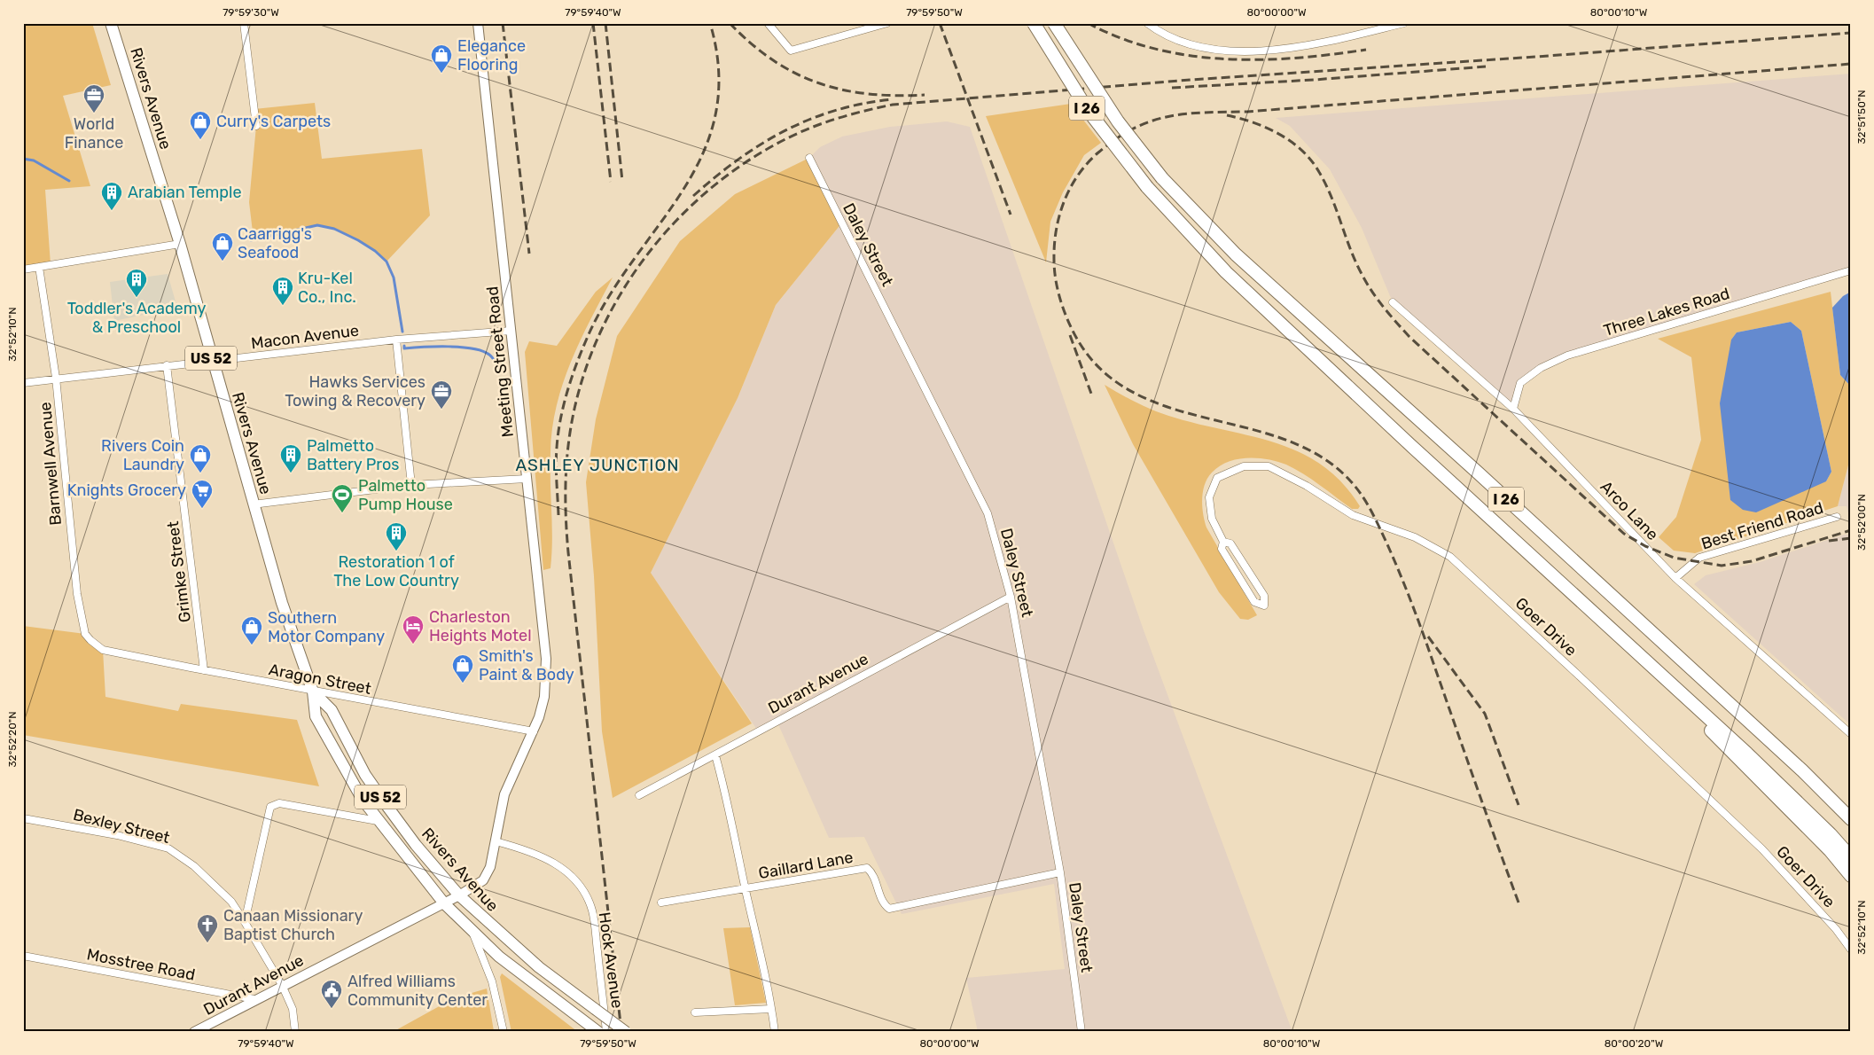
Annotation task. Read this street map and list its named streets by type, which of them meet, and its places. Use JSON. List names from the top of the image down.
{
  "streets": {
    "highway": ["I 26"],
    "main road": ["Rivers Avenue", "US 52"],
    "street": [
      "Daley Street",
      "Three Lakes Road",
      "Macon Avenue",
      "Meeting Street Road",
      "Barnwell Avenue",
      "Arco Lane",
      "Best Friend Road",
      "Grimke Street",
      "Goer Drive",
      "Aragon Street",
      "Durant Avenue",
      "Bexley Street",
      "Gaillard Lane",
      "Hock Avenue",
      "Mosstree Road"
    ]
  },
  "crossings": [
    ["Rivers Avenue", "Macon Avenue"],
    ["Rivers Avenue", "Meeting Street Road"],
    ["Rivers Avenue", "Aragon Street"],
    ["Rivers Avenue", "Durant Avenue"],
    ["Daley Street", "Durant Avenue"],
    ["Daley Street", "Gaillard Lane"],
    ["Three Lakes Road", "Arco Lane"],
    ["Macon Avenue", "Meeting Street Road"],
    ["Macon Avenue", "Barnwell Avenue"],
    ["Macon Avenue", "Grimke Street"],
    ["Meeting Street Road", "Aragon Street"],
    ["Meeting Street Road", "Durant Avenue"],
    ["Meeting Street Road", "Hock Avenue"],
    ["Barnwell Avenue", "Aragon Street"],
    ["Arco Lane", "Best Friend Road"],
    ["Grimke Street", "Aragon Street"],
    ["Durant Avenue", "Bexley Street"],
    ["Durant Avenue", "Mosstree Road"]
  ],
  "districts": ["ASHLEY JUNCTION"],
  "places": {
    "shop": [
      "Elegance Flooring",
      "Curry's Carpets",
      "Caarrigg's Seafood",
      "Rivers Coin Laundry",
      "Southern Motor Company",
      "Smith's Paint & Body"
    ],
    "office": ["World Finance", "Hawks Services Towing & Recovery"],
    "building": [
      "Arabian Temple",
      "Toddler's Academy & Preschool",
      "Kru-Kel Co., Inc.",
      "Palmetto Battery Pros",
      "Restoration 1 of The Low Country"
    ],
    "supermarket": ["Knights Grocery"],
    "sports": ["Palmetto Pump House"],
    "hotel": ["Charleston Heights Motel"],
    "church": ["Canaan Missionary Baptist Church"],
    "public building": ["Alfred Williams Community Center"]
  },
  "coordinates": [
    "79°59'30\"W",
    "79°59'40\"W",
    "79°59'50\"W",
    "80°00'00\"W",
    "80°00'10\"W",
    "32°51'50\"N",
    "32°52'10\"N",
    "32°52'00\"N",
    "32°52'20\"N",
    "80°00'20\"W"
  ]
}
